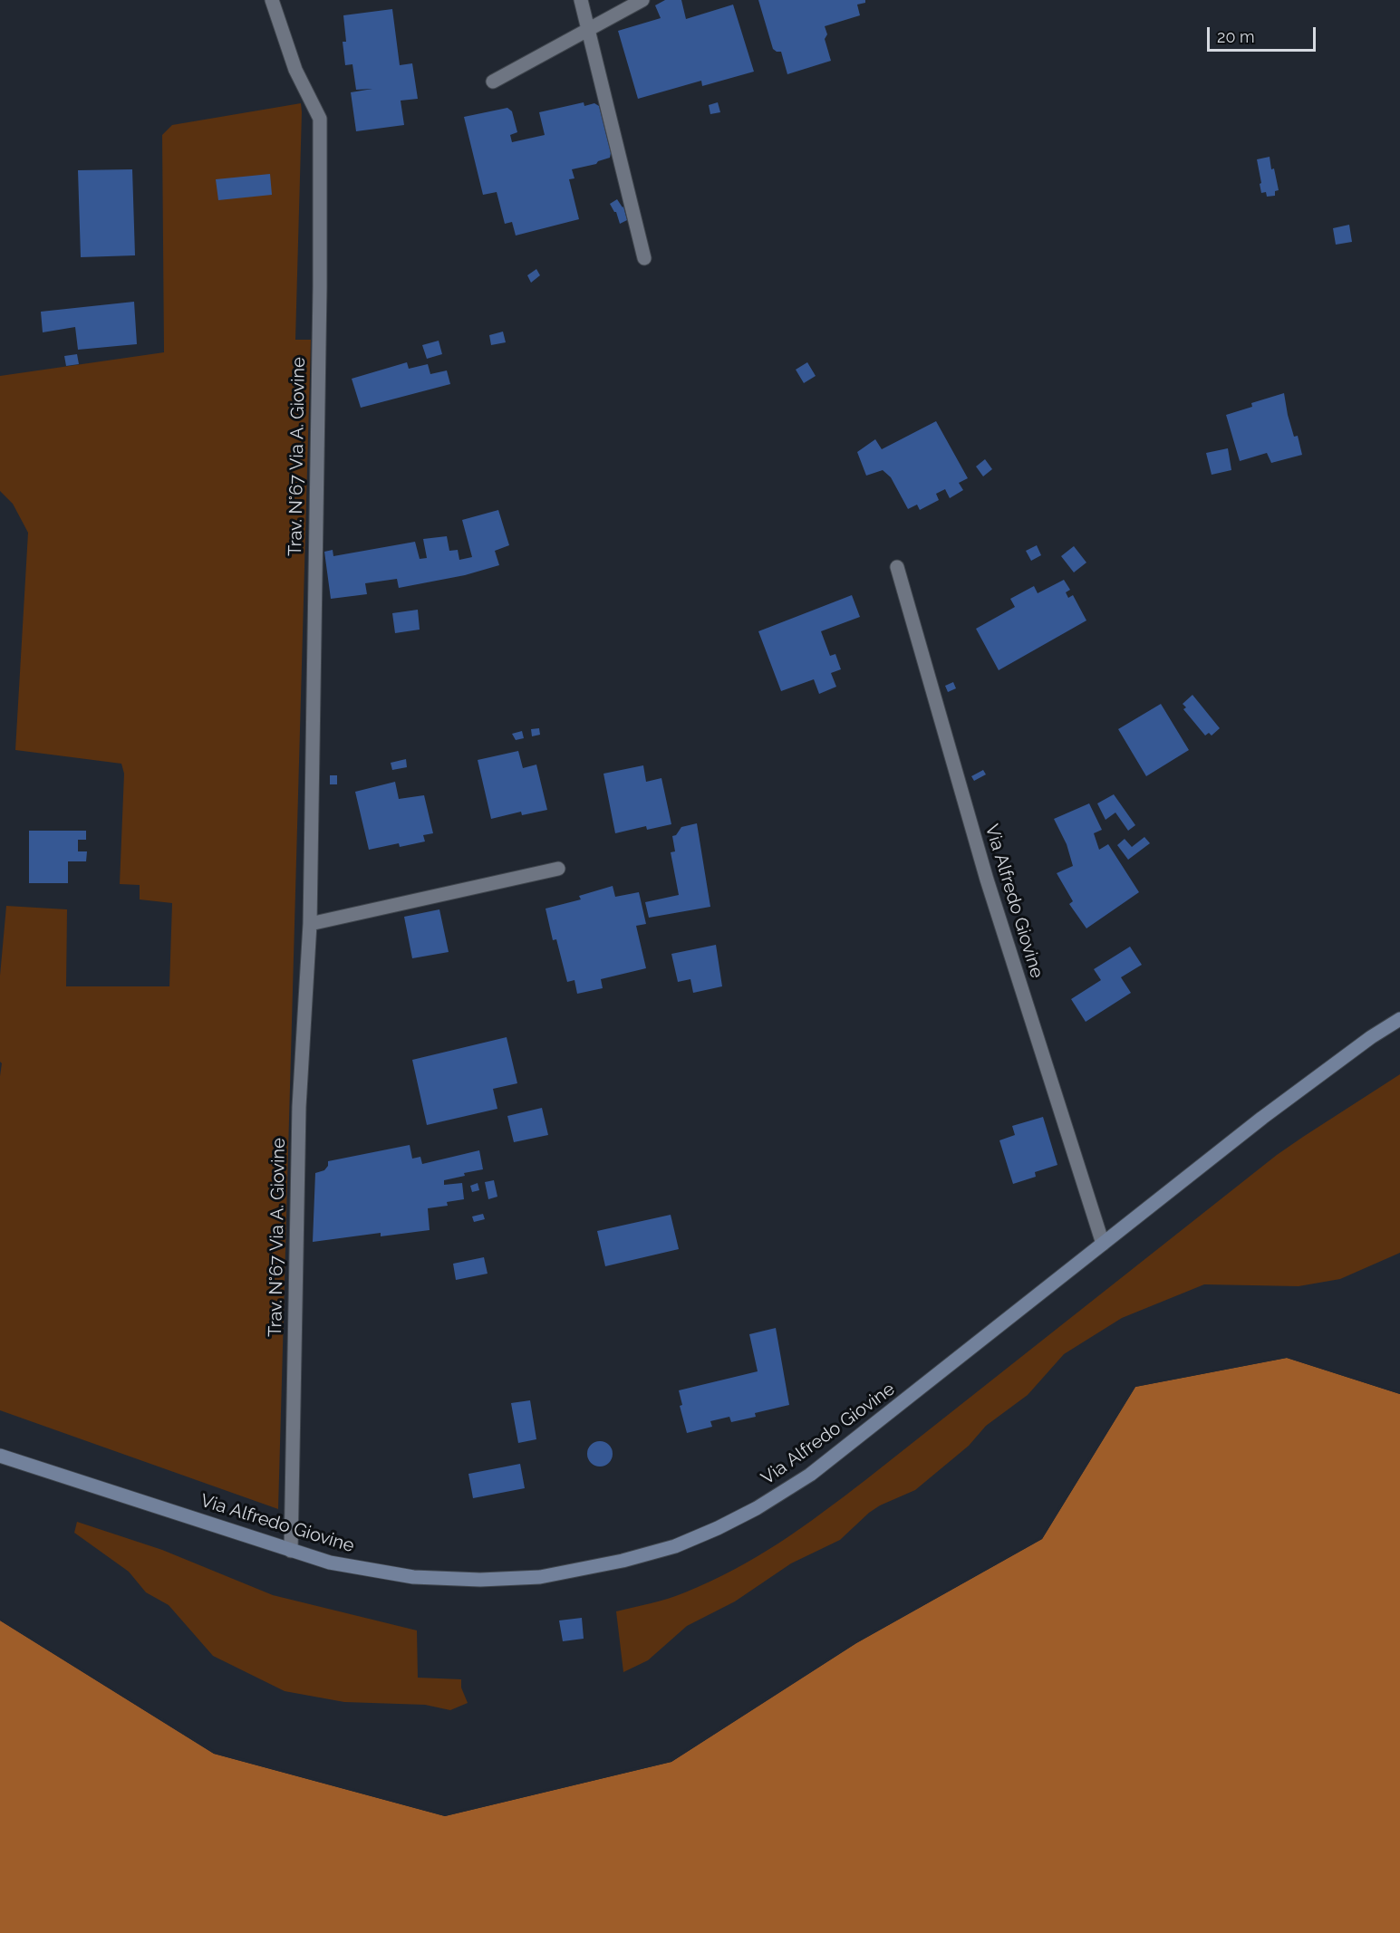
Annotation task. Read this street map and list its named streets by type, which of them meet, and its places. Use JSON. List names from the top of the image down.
{
  "streets": {
    "main road": ["Via Alfredo Giovine"],
    "street": ["Trav. N°67 Via A. Giovine"]
  },
  "crossings": [
    ["Trav. N°67 Via A. Giovine", "Via Alfredo Giovine"]
  ],
  "scale_bar": "20 m"
}
